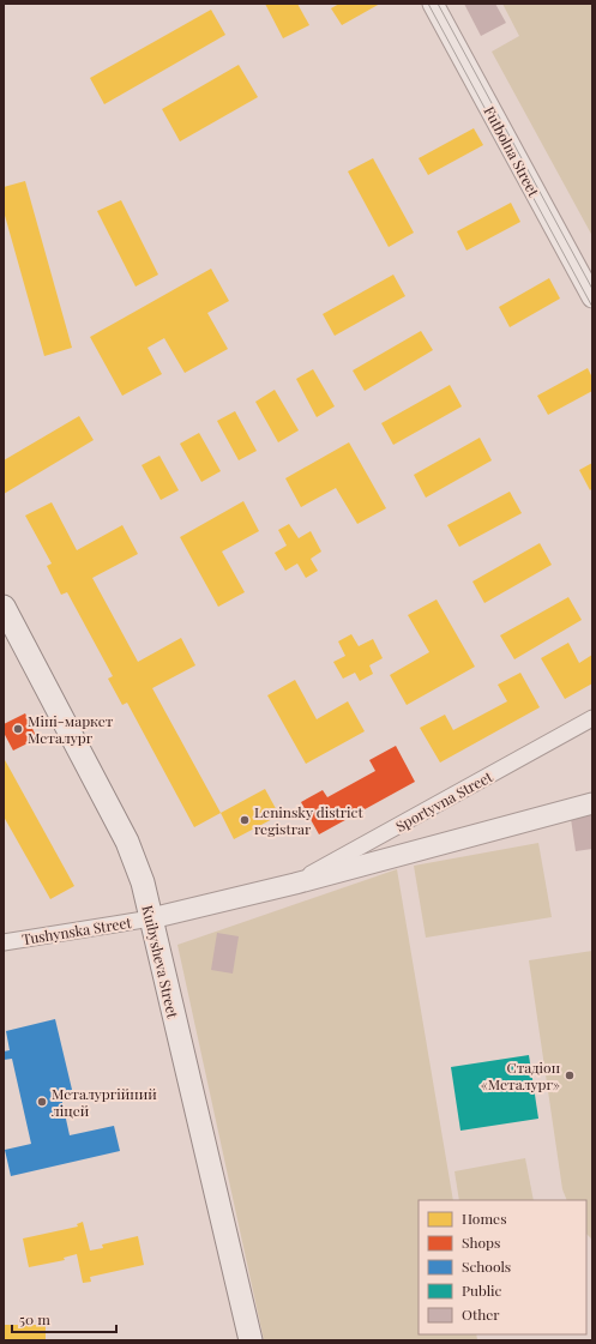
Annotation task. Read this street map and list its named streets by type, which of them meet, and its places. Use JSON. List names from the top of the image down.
{
  "streets": {
    "main road": ["Kuibysheva Street"],
    "street": ["Futbolna Street", "Sportyvna Street", "Tushynska Street"]
  },
  "crossings": [
    ["Sportyvna Street", "Tushynska Street"],
    ["Sportyvna Street", "Kuibysheva Street"],
    ["Tushynska Street", "Kuibysheva Street"]
  ],
  "places": [
    "Міні-маркет Металург",
    "Leninsky district registrar",
    "Стадіон «Металург»",
    "Металургійний ліцей"
  ],
  "legend": [
    "Homes",
    "Shops",
    "Schools",
    "Public",
    "Other"
  ],
  "scale_bar": "50 m"
}
